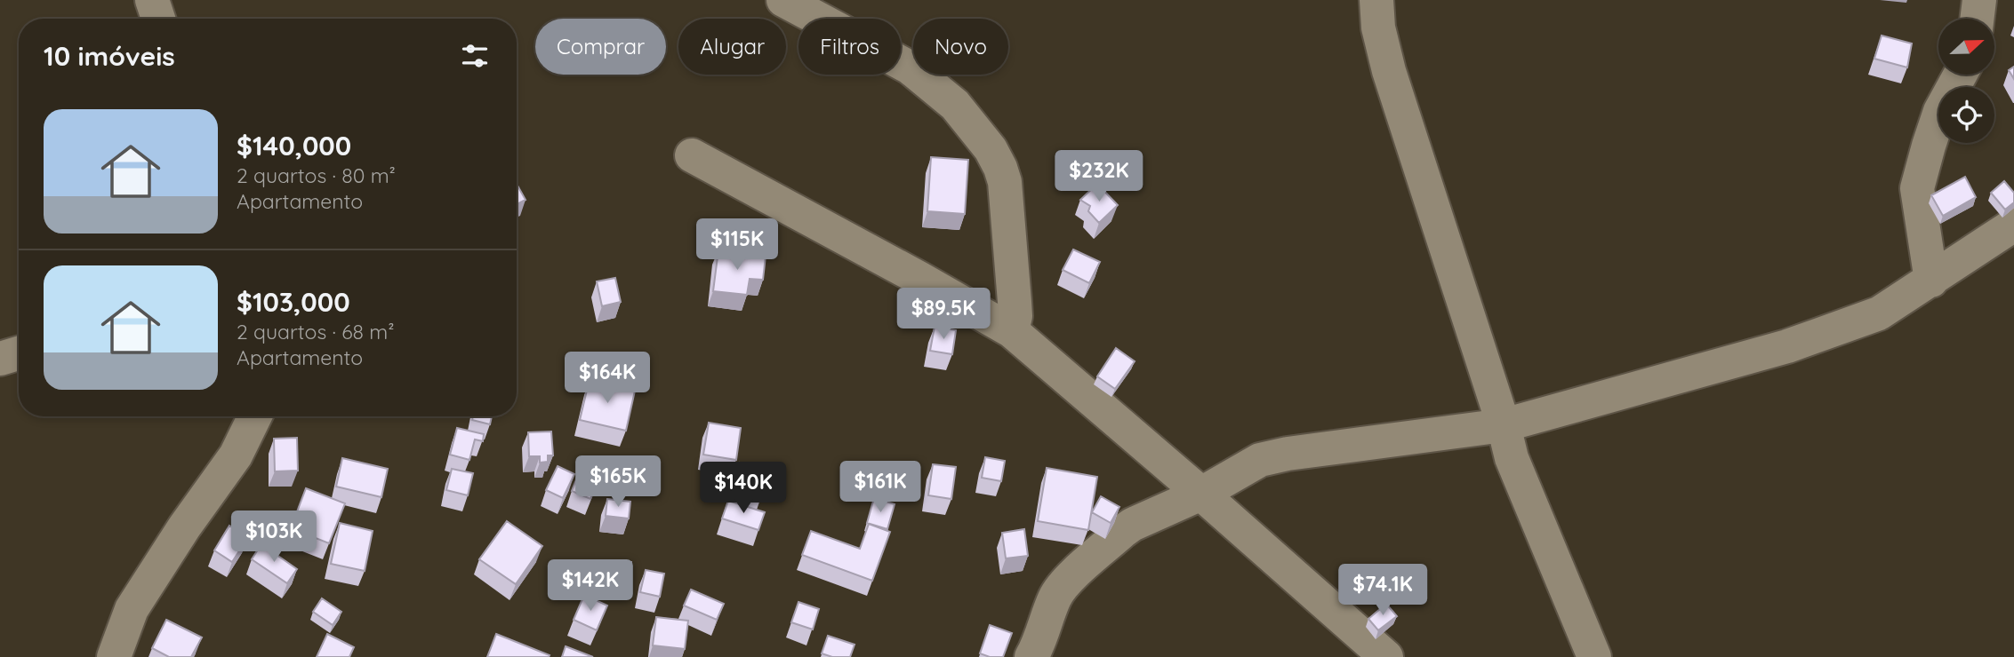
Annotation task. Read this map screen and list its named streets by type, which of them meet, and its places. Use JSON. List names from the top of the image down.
{
  "north": "right",
  "page": {
    "chip": [
      "Comprar",
      "Alugar",
      "Filtros",
      "Novo"
    ],
    "heading": "10 imóveis",
    "list": [
      {
        "name": "$140,000",
        "note": "2 quartos · 80 m² · Apartamento"
      },
      {
        "name": "$103,000",
        "note": "2 quartos · 68 m² · Apartamento"
      }
    ],
    "price": [
      "$232K",
      "$115K",
      "$89.5K",
      "$164K",
      "$165K",
      "$161K",
      "$140K",
      "$103K",
      "$142K",
      "$74.1K"
    ]
  }
}
